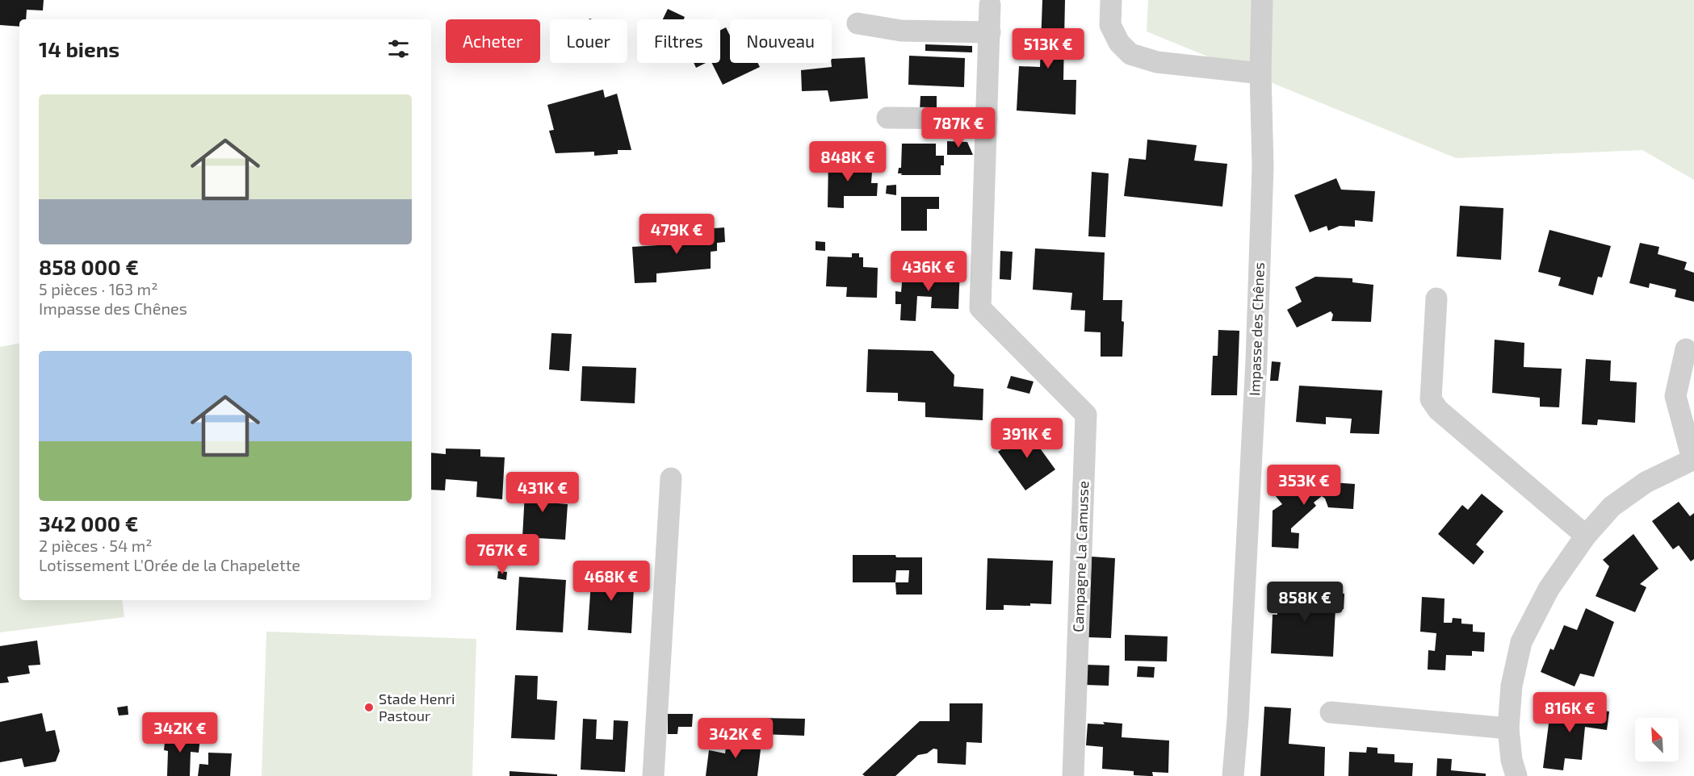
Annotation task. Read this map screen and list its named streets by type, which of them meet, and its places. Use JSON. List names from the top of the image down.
{
  "streets": {
    "street": ["Impasse des Chênes", "Campagne La Camusse"]
  },
  "places": ["Stade Henri Pastour"],
  "north": "top left",
  "page": {
    "chip": [
      "Acheter",
      "Louer",
      "Filtres",
      "Nouveau"
    ],
    "heading": "14 biens",
    "price": [
      "513K €",
      "787K €",
      "848K €",
      "479K €",
      "436K €",
      "391K €",
      "353K €",
      "431K €",
      "767K €",
      "468K €",
      "858K €",
      "816K €",
      "342K €",
      "342K €"
    ],
    "list": [
      {
        "name": "858 000 €",
        "note": "5 pièces · 163 m² · Impasse des Chênes"
      },
      {
        "name": "342 000 €",
        "note": "2 pièces · 54 m² · Lotissement L'Orée de la Chapelette"
      }
    ]
  }
}
